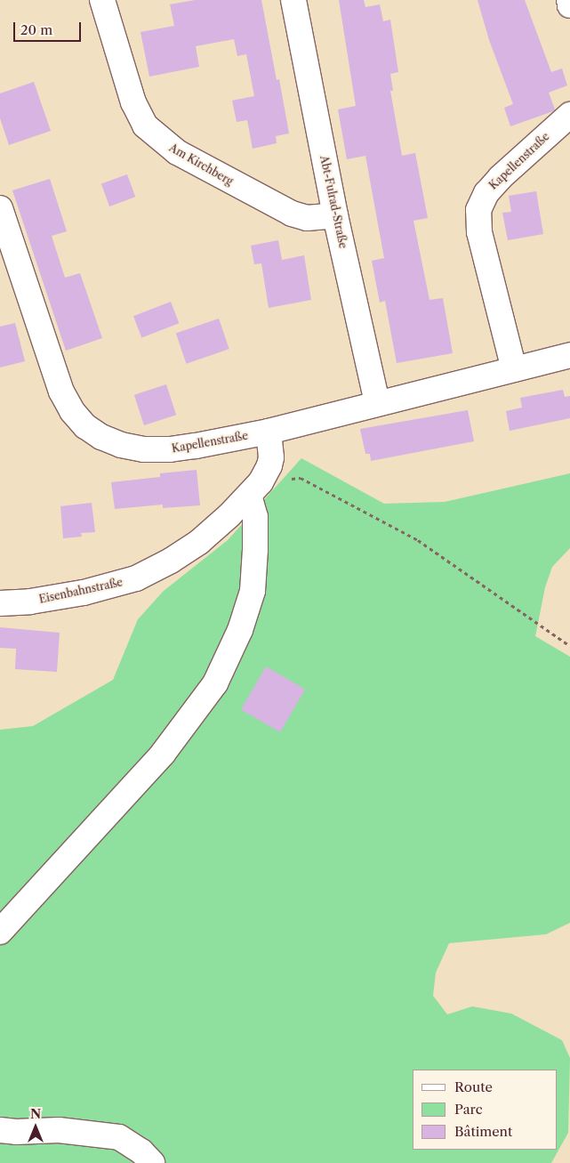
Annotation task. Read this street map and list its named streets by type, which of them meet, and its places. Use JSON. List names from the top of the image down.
{
  "streets": {
    "street": [
      "Kapellenstraße",
      "Am Kirchberg",
      "Abt-Fulrad-Straße",
      "Eisenbahnstraße"
    ]
  },
  "crossings": [
    ["Kapellenstraße", "Abt-Fulrad-Straße"],
    ["Kapellenstraße", "Eisenbahnstraße"],
    ["Am Kirchberg", "Abt-Fulrad-Straße"]
  ],
  "legend": ["Route", "Parc", "Bâtiment"],
  "scale_bar": "20 m",
  "north": "top"
}
